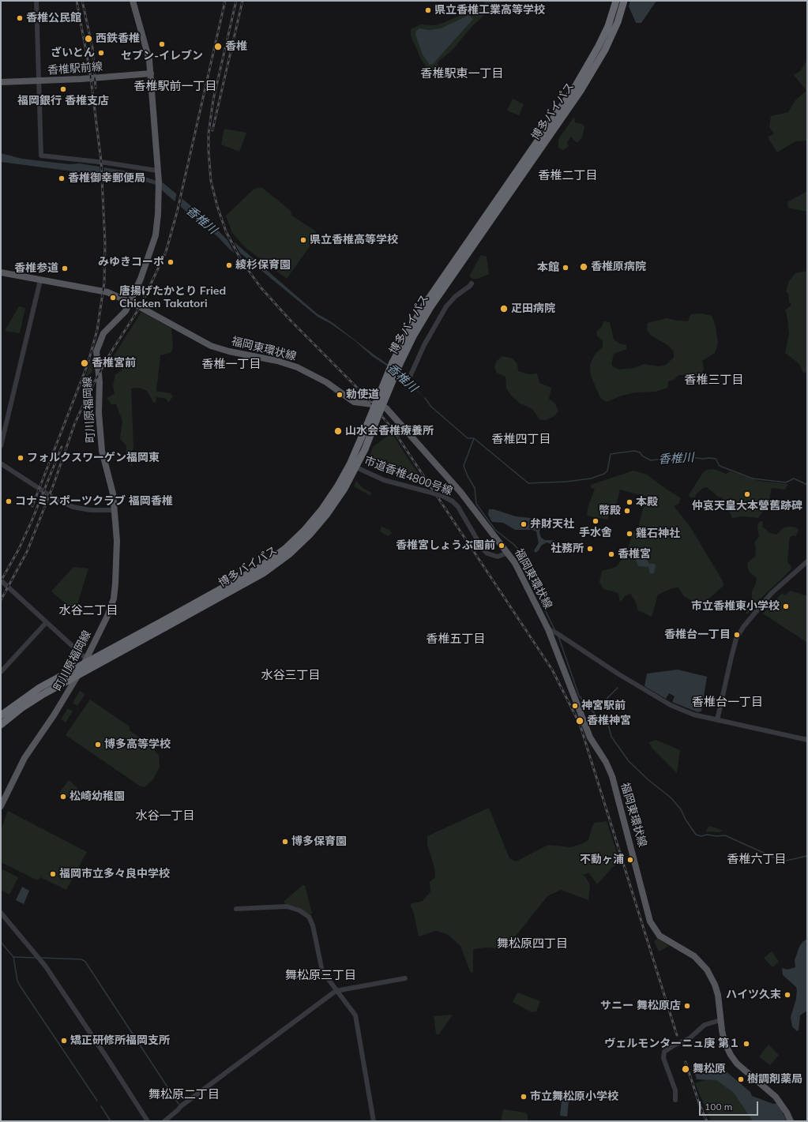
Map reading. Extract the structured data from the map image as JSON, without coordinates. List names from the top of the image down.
{
  "streets": {
    "highway": ["博多バイパス"],
    "main road": ["香椎駅前線", "福岡東環状線", "町川原福岡線"],
    "street": ["市道香椎4800号線"]
  },
  "crossings": [
    ["香椎駅前線", "町川原福岡線"],
    ["博多バイパス", "市道香椎4800号線"],
    ["福岡東環状線", "町川原福岡線"],
    ["福岡東環状線", "市道香椎4800号線"]
  ],
  "districts": [
    "香椎駅東一丁目",
    "香椎駅前一丁目",
    "香椎二丁目",
    "香椎一丁目",
    "香椎三丁目",
    "香椎四丁目",
    "水谷二丁目",
    "香椎五丁目",
    "水谷三丁目",
    "香椎台一丁目",
    "水谷一丁目",
    "香椎六丁目",
    "舞松原四丁目",
    "舞松原三丁目",
    "舞松原二丁目"
  ],
  "water": ["香椎川"],
  "places": [
    "県立香椎工業高等学校",
    "香椎公民館",
    "西鉄香椎",
    "セブン-イレブン",
    "香椎",
    "ざいとん",
    "福岡銀行 香椎支店",
    "香椎御幸郵便局",
    "県立香椎高等学校",
    "みゆきコーポ",
    "綾杉保育園",
    "香椎原病院",
    "本館",
    "香椎参道",
    "唐揚げたかとり Fried Chicken Takatori",
    "疋田病院",
    "香椎宮前",
    "勅使道",
    "山水会香椎療養所",
    "フォルクスワーゲン福岡東",
    "仲哀天皇大本營舊跡碑",
    "コナミスポーツクラブ 福岡香椎",
    "本殿",
    "幣殿",
    "手水舍",
    "弁財天社",
    "雞石神社",
    "香椎宮しょうぶ園前",
    "社務所",
    "香椎宮",
    "市立香椎東小学校",
    "香椎台一丁目",
    "神宮駅前",
    "香椎神宮",
    "博多高等学校",
    "松崎幼稚園",
    "博多保育園",
    "不動ヶ浦",
    "福岡市立多々良中学校",
    "ハイツ久末",
    "サニー 舞松原店",
    "矯正研修所福岡支所",
    "ヴェルモンターニュ庚 第１",
    "舞松原",
    "樹調剤薬局",
    "市立舞松原小学校"
  ],
  "scale_bar": "100 m"
}
